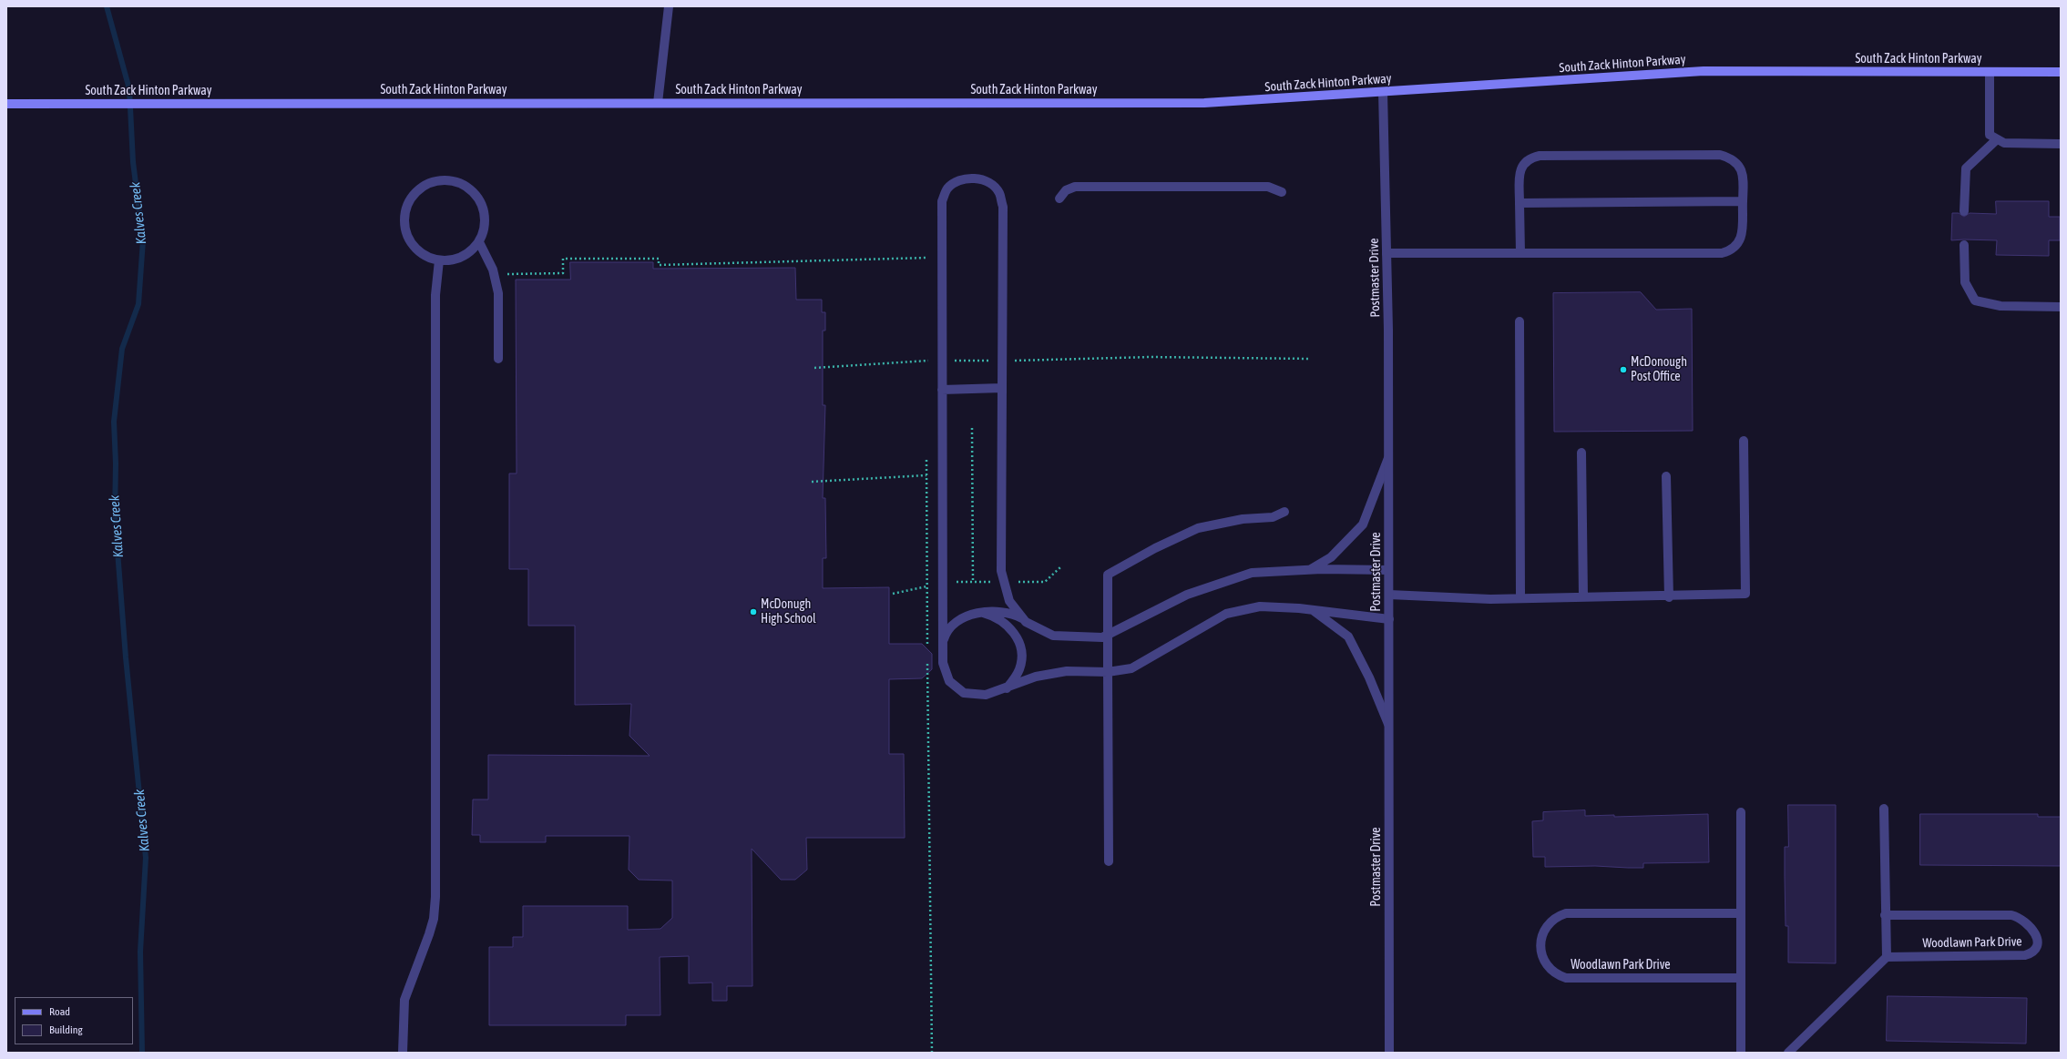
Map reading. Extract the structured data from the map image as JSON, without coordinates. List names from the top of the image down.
{
  "streets": {
    "main road": ["South Zack Hinton Parkway"],
    "street": ["Postmaster Drive", "Woodlawn Park Drive"]
  },
  "crossings": [
    ["South Zack Hinton Parkway", "Postmaster Drive"]
  ],
  "water": ["Kalves Creek"],
  "places": ["McDonough Post Office", "McDonugh High School"],
  "legend": ["Road", "Building"]
}
